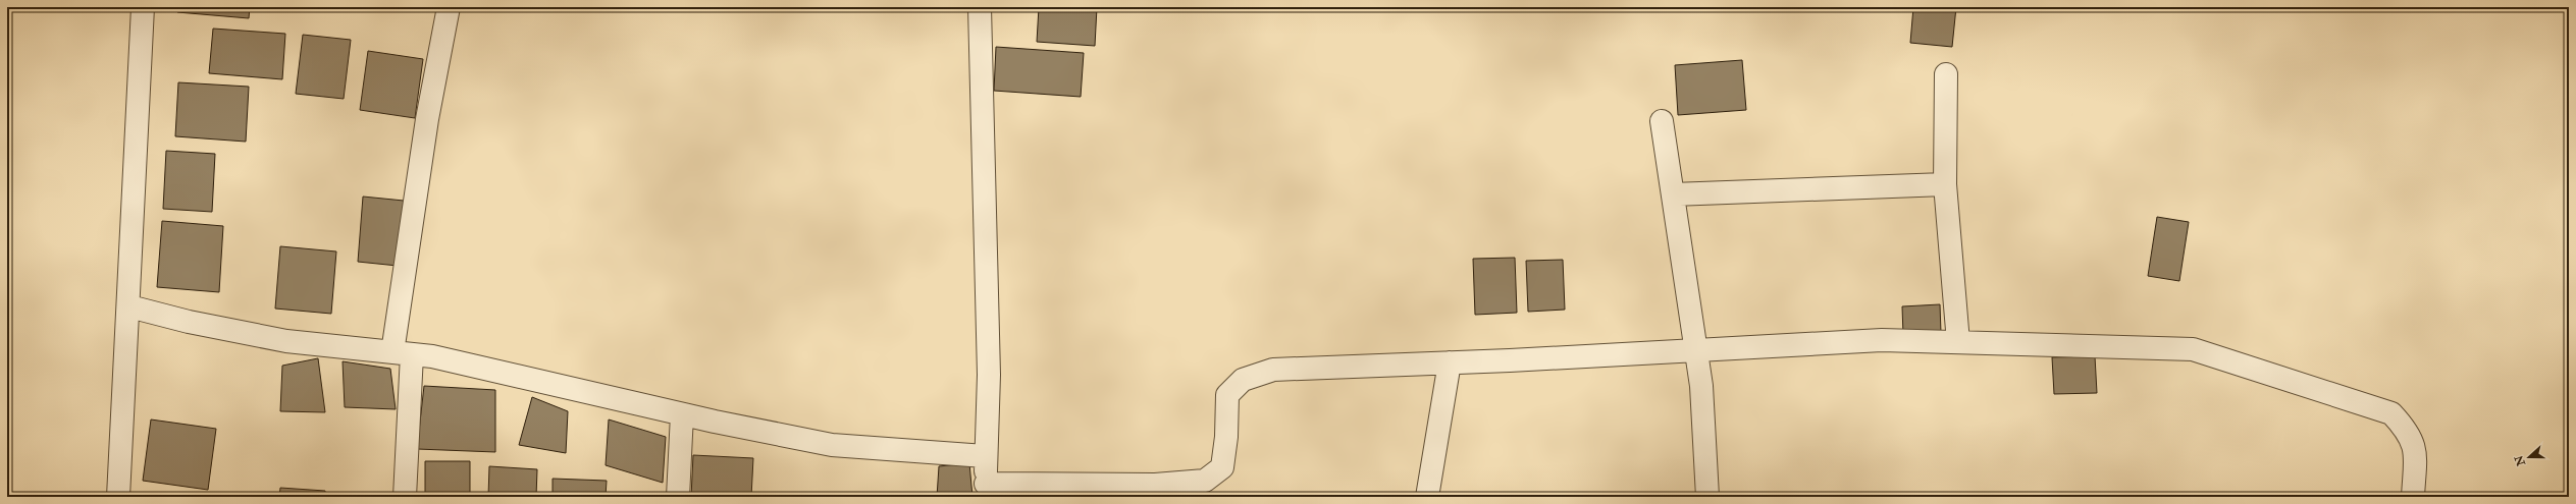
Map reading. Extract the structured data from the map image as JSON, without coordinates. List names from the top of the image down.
{
  "north": "left"
}
